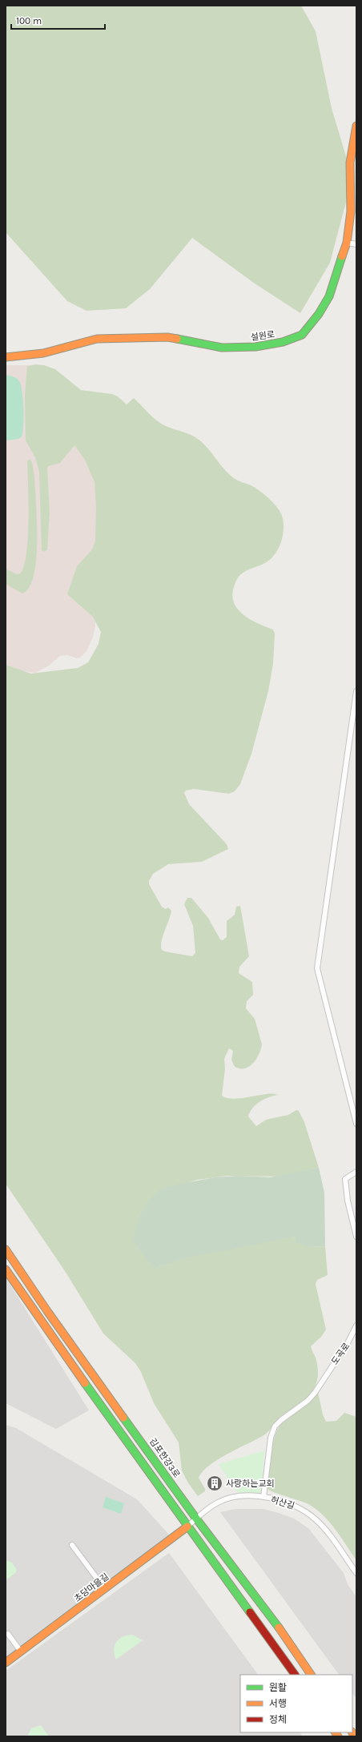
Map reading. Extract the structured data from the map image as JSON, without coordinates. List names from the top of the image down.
{
  "streets": {
    "street": [
      "설원로",
      "도곡로",
      "김포한강3로",
      "허산길",
      "초당마을길"
    ]
  },
  "crossings": [
    ["도곡로", "허산길"],
    ["김포한강3로", "허산길"],
    ["허산길", "초당마을길"]
  ],
  "places": {
    "building": ["사랑하는교회"]
  },
  "legend": ["원활", "서행", "정체"],
  "scale_bar": "100 m"
}
